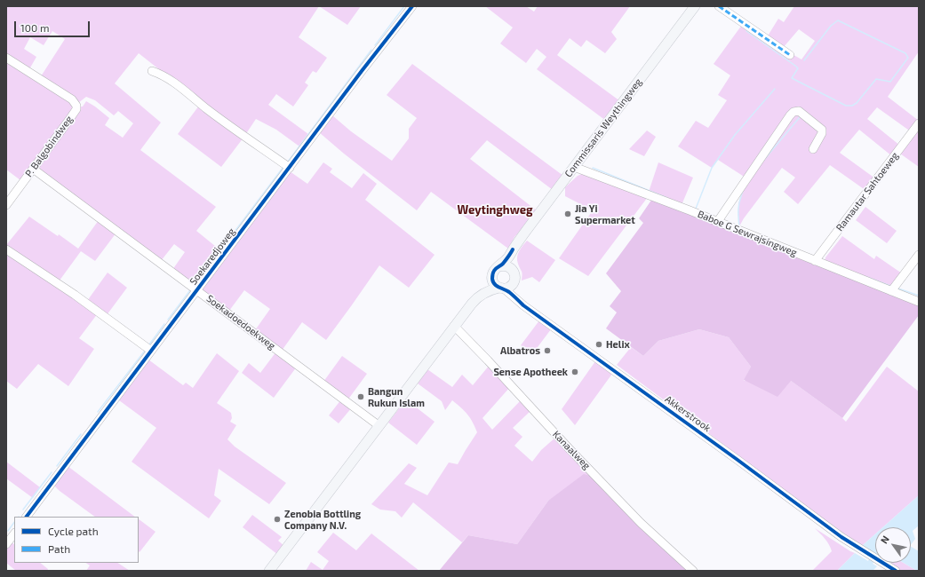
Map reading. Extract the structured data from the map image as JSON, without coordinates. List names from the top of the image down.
{
  "streets": {
    "main road": ["Commissaris Weythingweg"],
    "street": [
      "P. Balgobindweg",
      "Ramautar Sahtoeweg",
      "Baboe G Sewrajsingweg",
      "Soekaredjoweg",
      "Soekadoedoekweg",
      "Akkerstrook",
      "Kanaalweg"
    ]
  },
  "crossings": [
    ["Commissaris Weythingweg", "Baboe G Sewrajsingweg"],
    ["Commissaris Weythingweg", "Akkerstrook"],
    ["P. Balgobindweg", "Soekadoedoekweg"],
    ["Ramautar Sahtoeweg", "Baboe G Sewrajsingweg"],
    ["Soekaredjoweg", "Soekadoedoekweg"]
  ],
  "districts": ["Weytinghweg"],
  "places": [
    "Jia Yi Supermarket",
    "Helix",
    "Albatros",
    "Sense Apotheek",
    "Bangun Rukun Islam",
    "Zenobia Bottling Company N.V."
  ],
  "legend": ["Cycle path", "Path"],
  "scale_bar": "100 m",
  "north": "top left"
}
